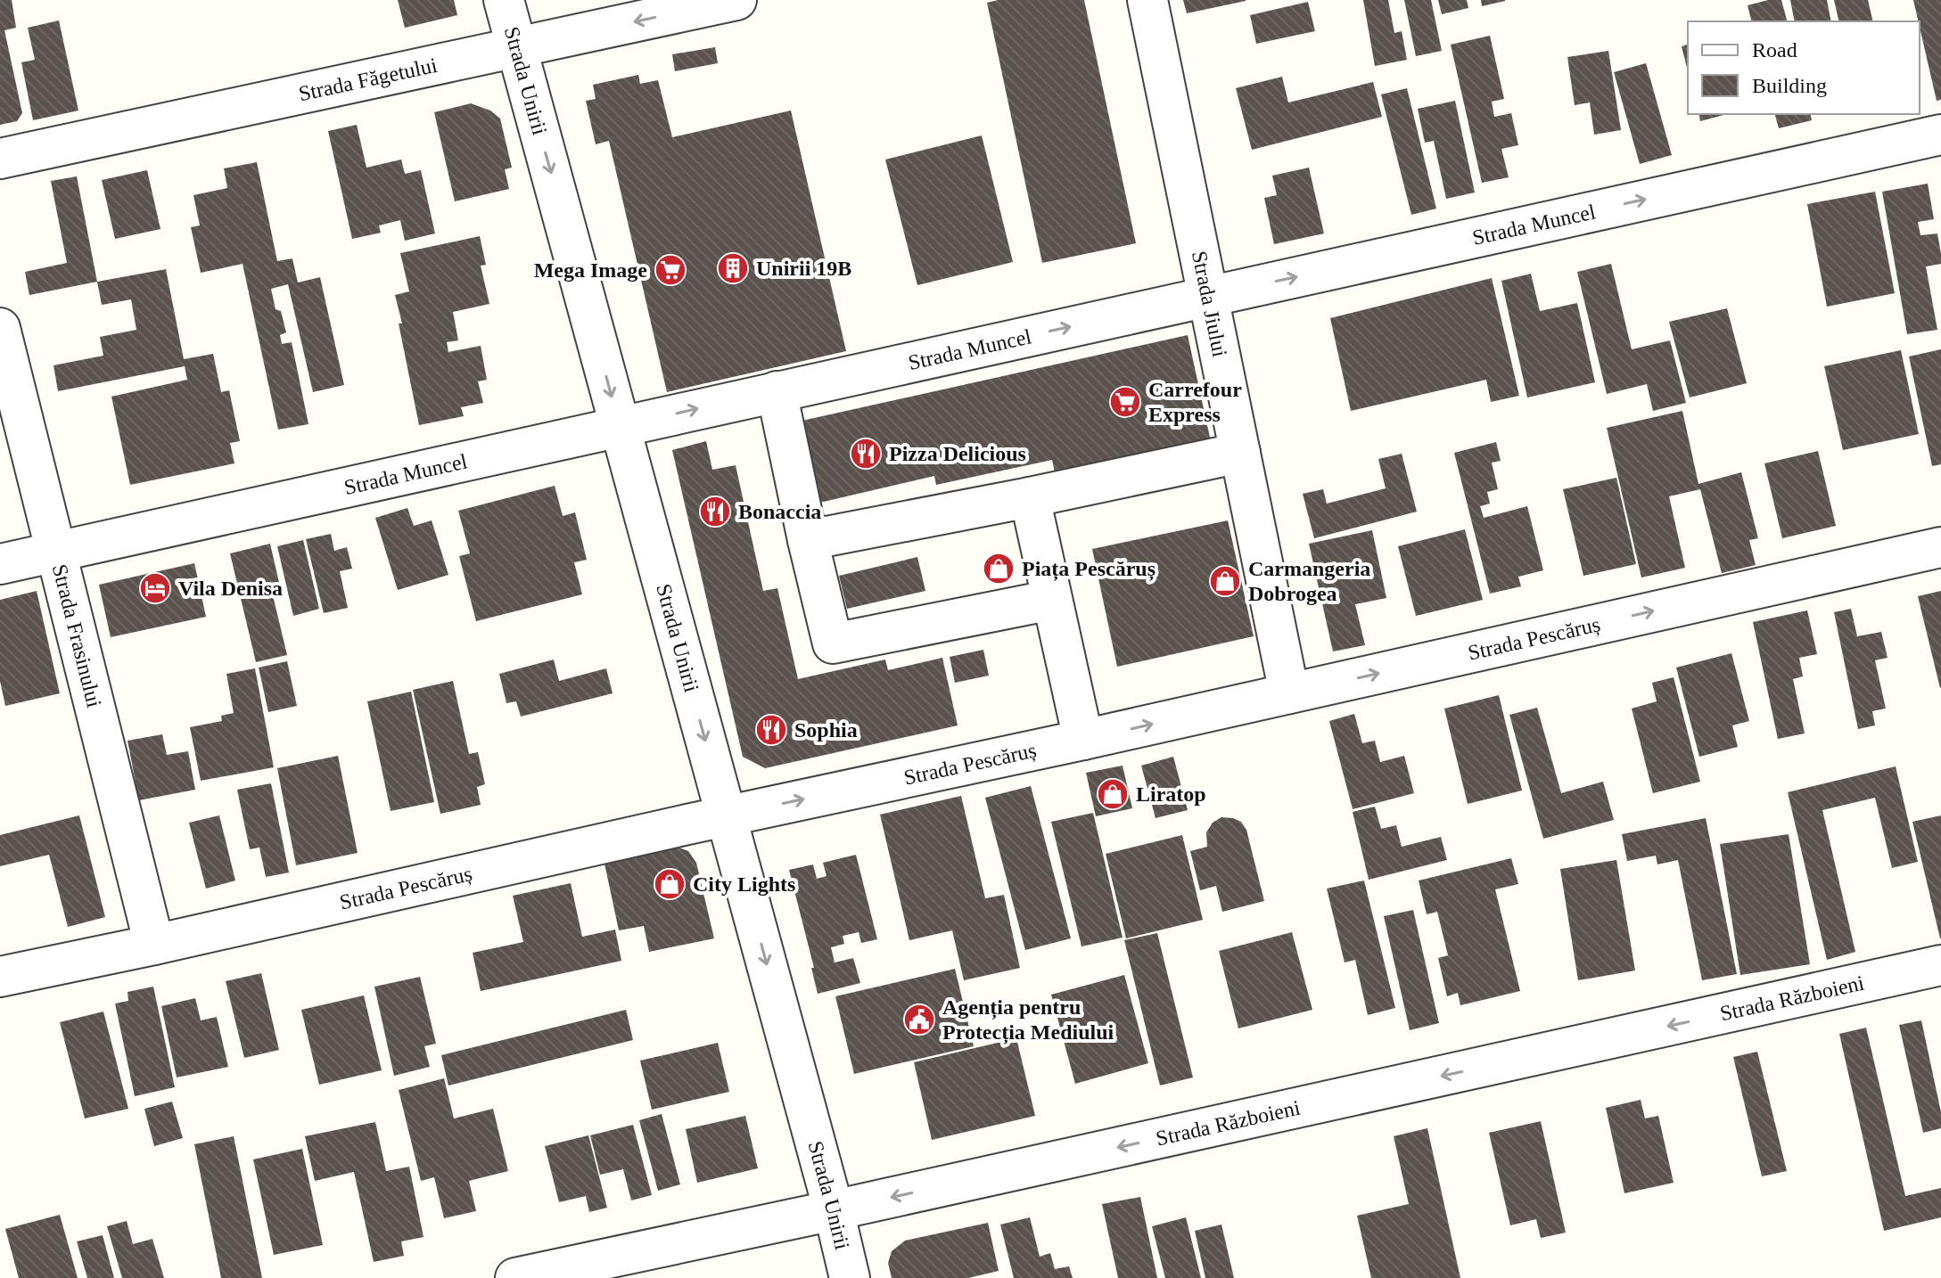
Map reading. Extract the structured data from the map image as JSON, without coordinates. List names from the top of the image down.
{
  "streets": {
    "street": [
      "Strada Făgetului",
      "Strada Unirii",
      "Strada Muncel",
      "Strada Jiului",
      "Strada Frasinului",
      "Strada Pescăruș",
      "Strada Războieni"
    ]
  },
  "crossings": [
    ["Strada Făgetului", "Strada Unirii"],
    ["Strada Unirii", "Strada Muncel"],
    ["Strada Unirii", "Strada Pescăruș"],
    ["Strada Unirii", "Strada Războieni"],
    ["Strada Muncel", "Strada Jiului"],
    ["Strada Muncel", "Strada Frasinului"],
    ["Strada Jiului", "Strada Pescăruș"],
    ["Strada Frasinului", "Strada Pescăruș"]
  ],
  "one_way": ["Strada Unirii", "Strada Războieni"],
  "places": {
    "building": ["Unirii 19B"],
    "supermarket": ["Mega Image", "Carrefour Express"],
    "restaurant": ["Pizza Delicious", "Bonaccia", "Sophia"],
    "shop": [
      "Piața Pescăruș",
      "Carmangeria Dobrogea",
      "Liratop",
      "City Lights"
    ],
    "hotel": ["Vila Denisa"],
    "public building": ["Agenția pentru Protecția Mediului"]
  },
  "legend": ["Road", "Building"]
}
